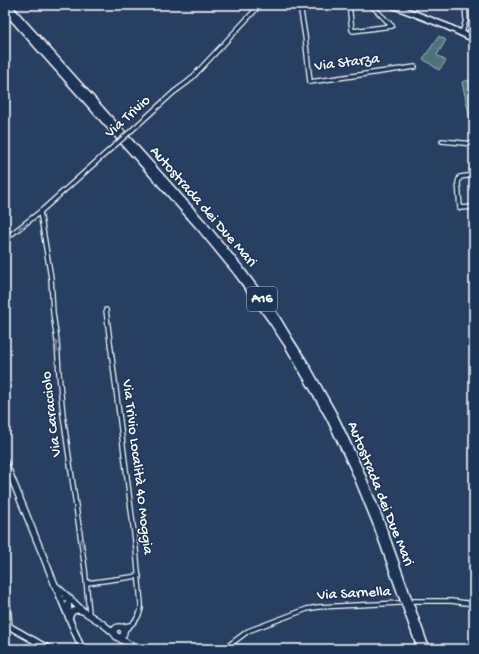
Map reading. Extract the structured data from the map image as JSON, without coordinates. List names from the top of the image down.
{
  "streets": {
    "highway": ["Autostrada dei Due Mari", "A16"],
    "street": [
      "Via Starza",
      "Via Trivio",
      "Via Caracciolo",
      "Via Trivio Località 40 Moggia",
      "Via Sarnella"
    ]
  },
  "crossings": [
    ["Via Trivio", "Via Caracciolo"],
    ["Via Caracciolo", "Via Trivio Località 40 Moggia"]
  ],
  "one_way": ["Via Caracciolo"]
}
